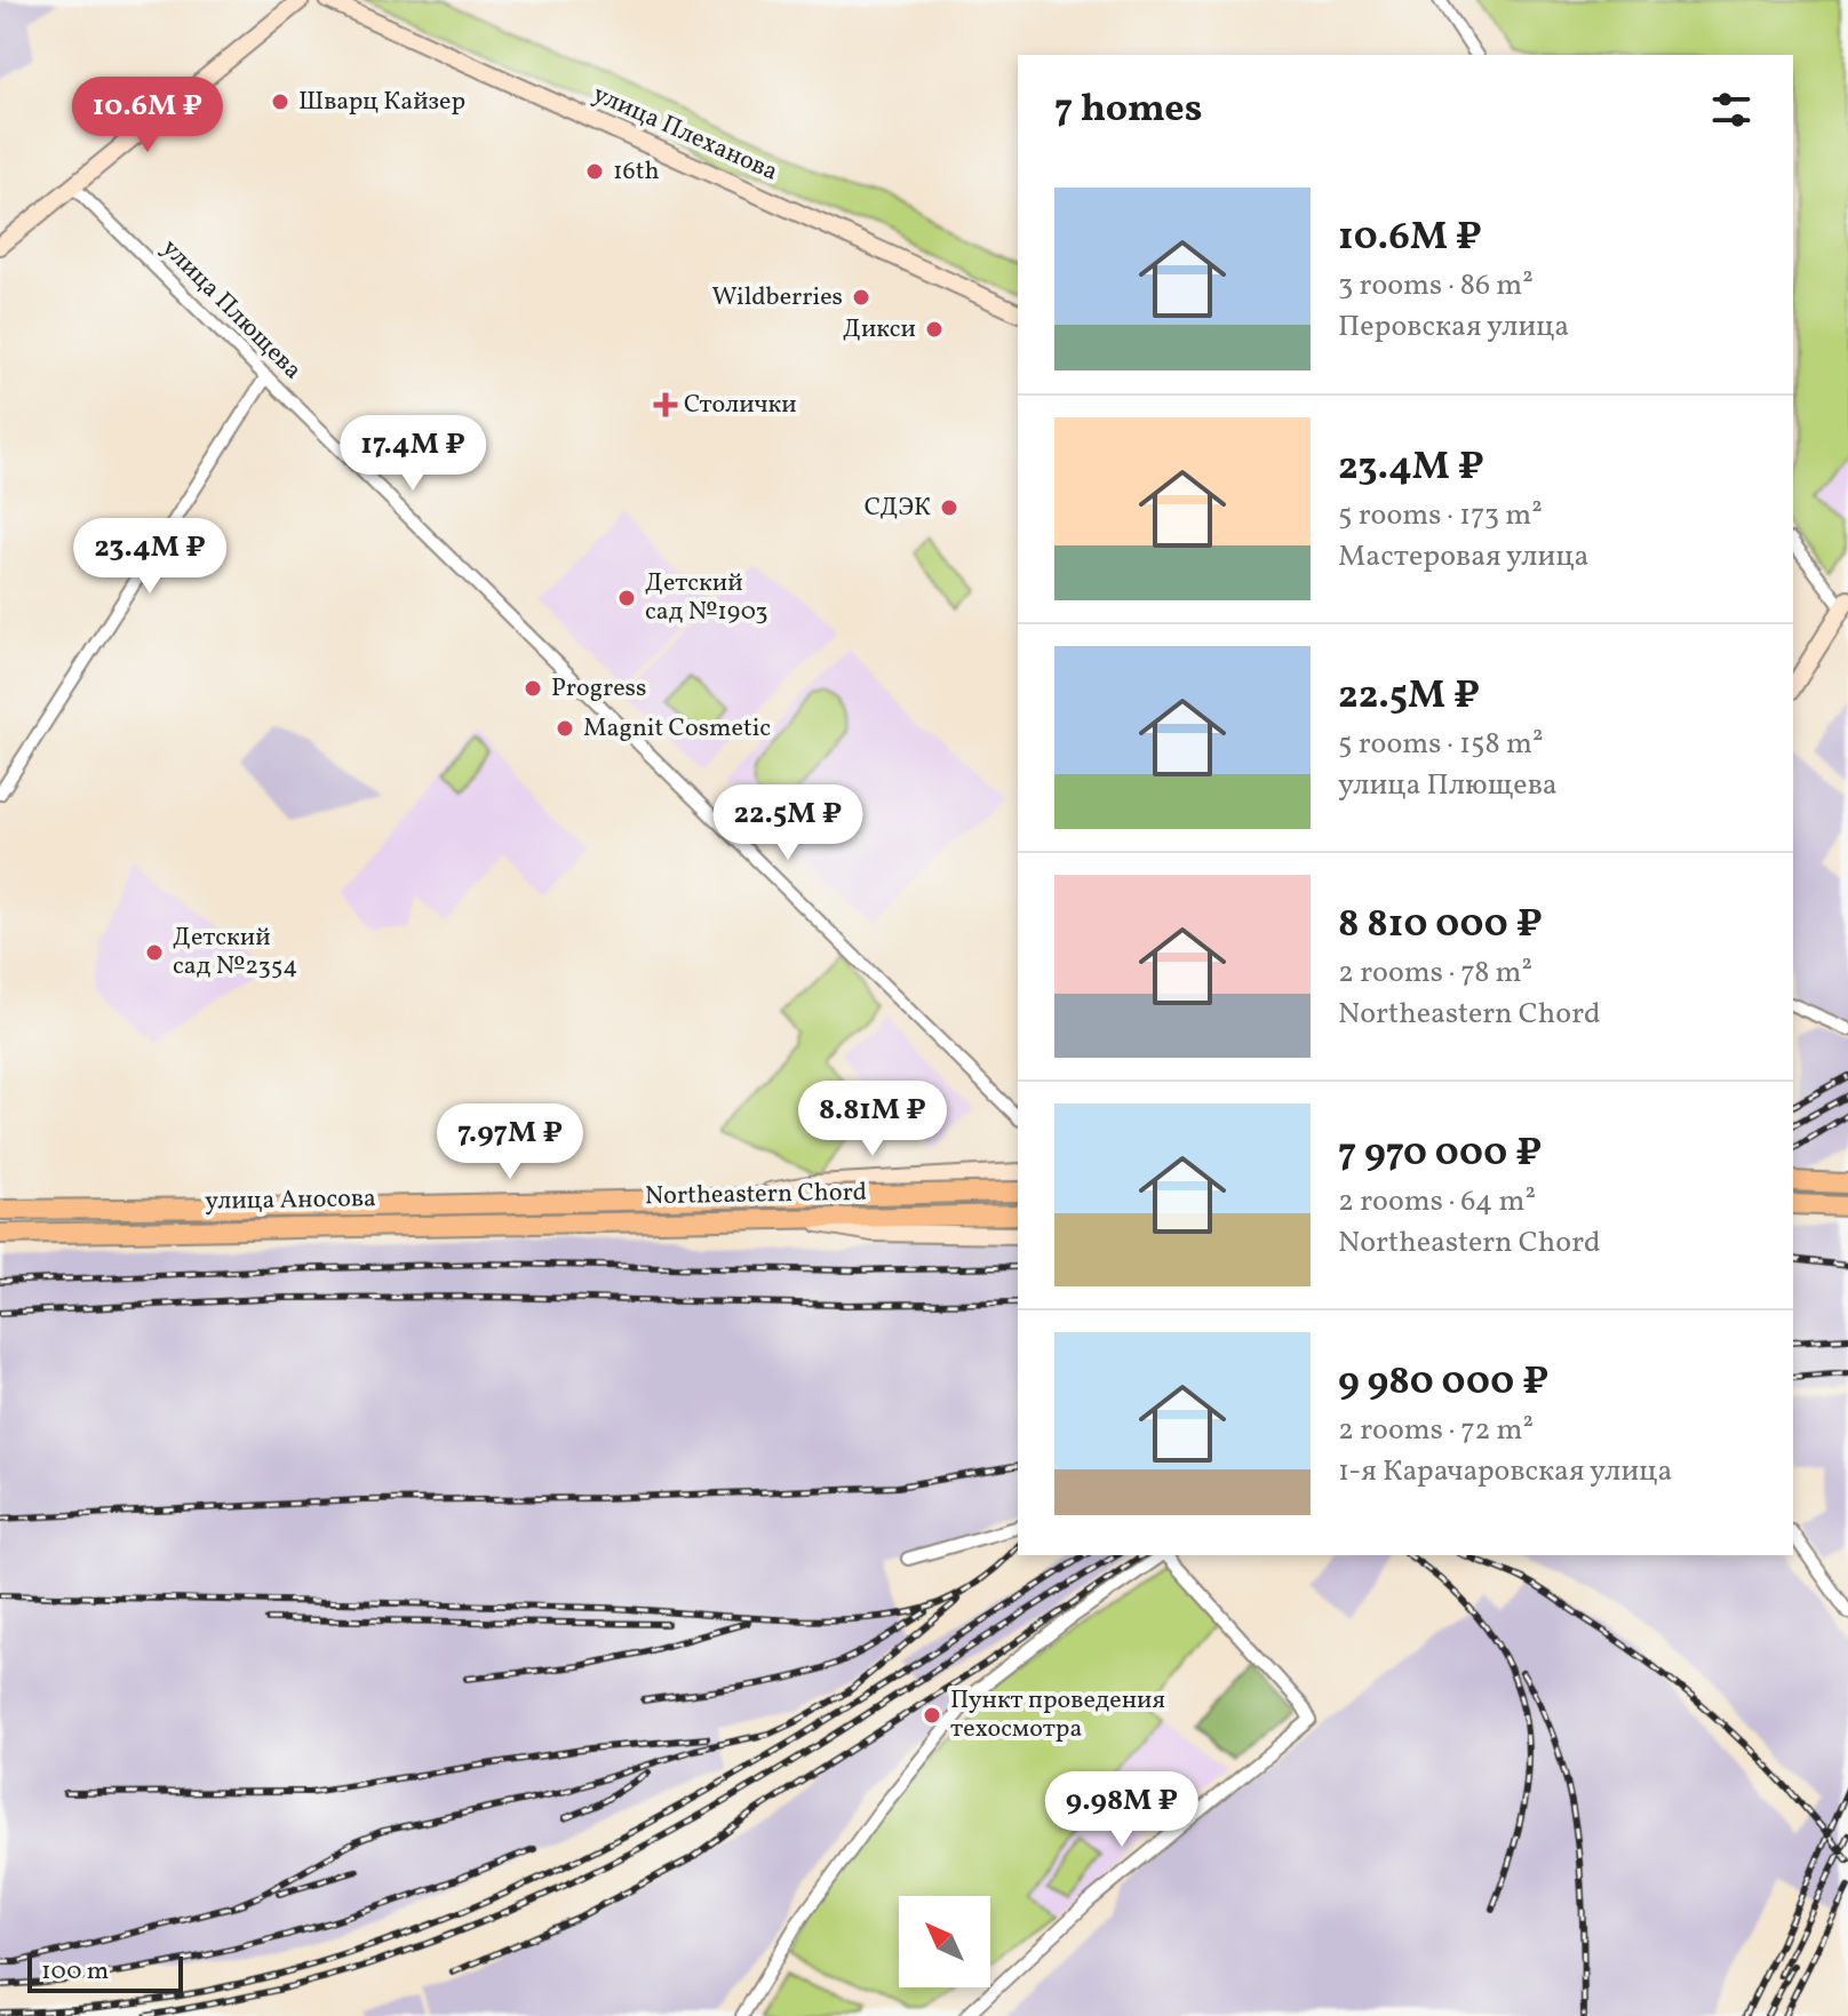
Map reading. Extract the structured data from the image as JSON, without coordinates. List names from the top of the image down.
{
  "streets": {
    "main road": ["Northeastern Chord"],
    "street": ["улица Плеханова", "улица Плющева", "улица Аносова"]
  },
  "crossings": [
    ["Northeastern Chord", "улица Аносова"]
  ],
  "places": {
    "other": [
      "Шварц Кайзер",
      "16th",
      "Wildberries",
      "Дикси",
      "СДЭК",
      "Детский сад №1903",
      "Progress",
      "Magnit Cosmetic",
      "Детский сад №2354",
      "Пункт проведения техосмотра"
    ],
    "health": ["Столички"]
  },
  "scale_bar": "100 m",
  "north": "top left",
  "page": {
    "heading": "7 homes",
    "price": [
      "10.6M ₽",
      "17.4M ₽",
      "23.4M ₽",
      "22.5M ₽",
      "8.81M ₽",
      "7.97M ₽",
      "9.98M ₽"
    ],
    "list": [
      {
        "name": "10.6M ₽",
        "note": "3 rooms · 86 m² · Перовская улица"
      },
      {
        "name": "23.4M ₽",
        "note": "5 rooms · 173 m² · Мастеровая улица"
      },
      {
        "name": "22.5M ₽",
        "note": "5 rooms · 158 m² · улица Плющева"
      },
      {
        "name": "8 810 000 ₽",
        "note": "2 rooms · 78 m² · Northeastern Chord"
      },
      {
        "name": "7 970 000 ₽",
        "note": "2 rooms · 64 m² · Northeastern Chord"
      },
      {
        "name": "9 980 000 ₽",
        "note": "2 rooms · 72 m² · 1-я Карачаровская улица"
      }
    ],
    "scale": "100 m"
  }
}
